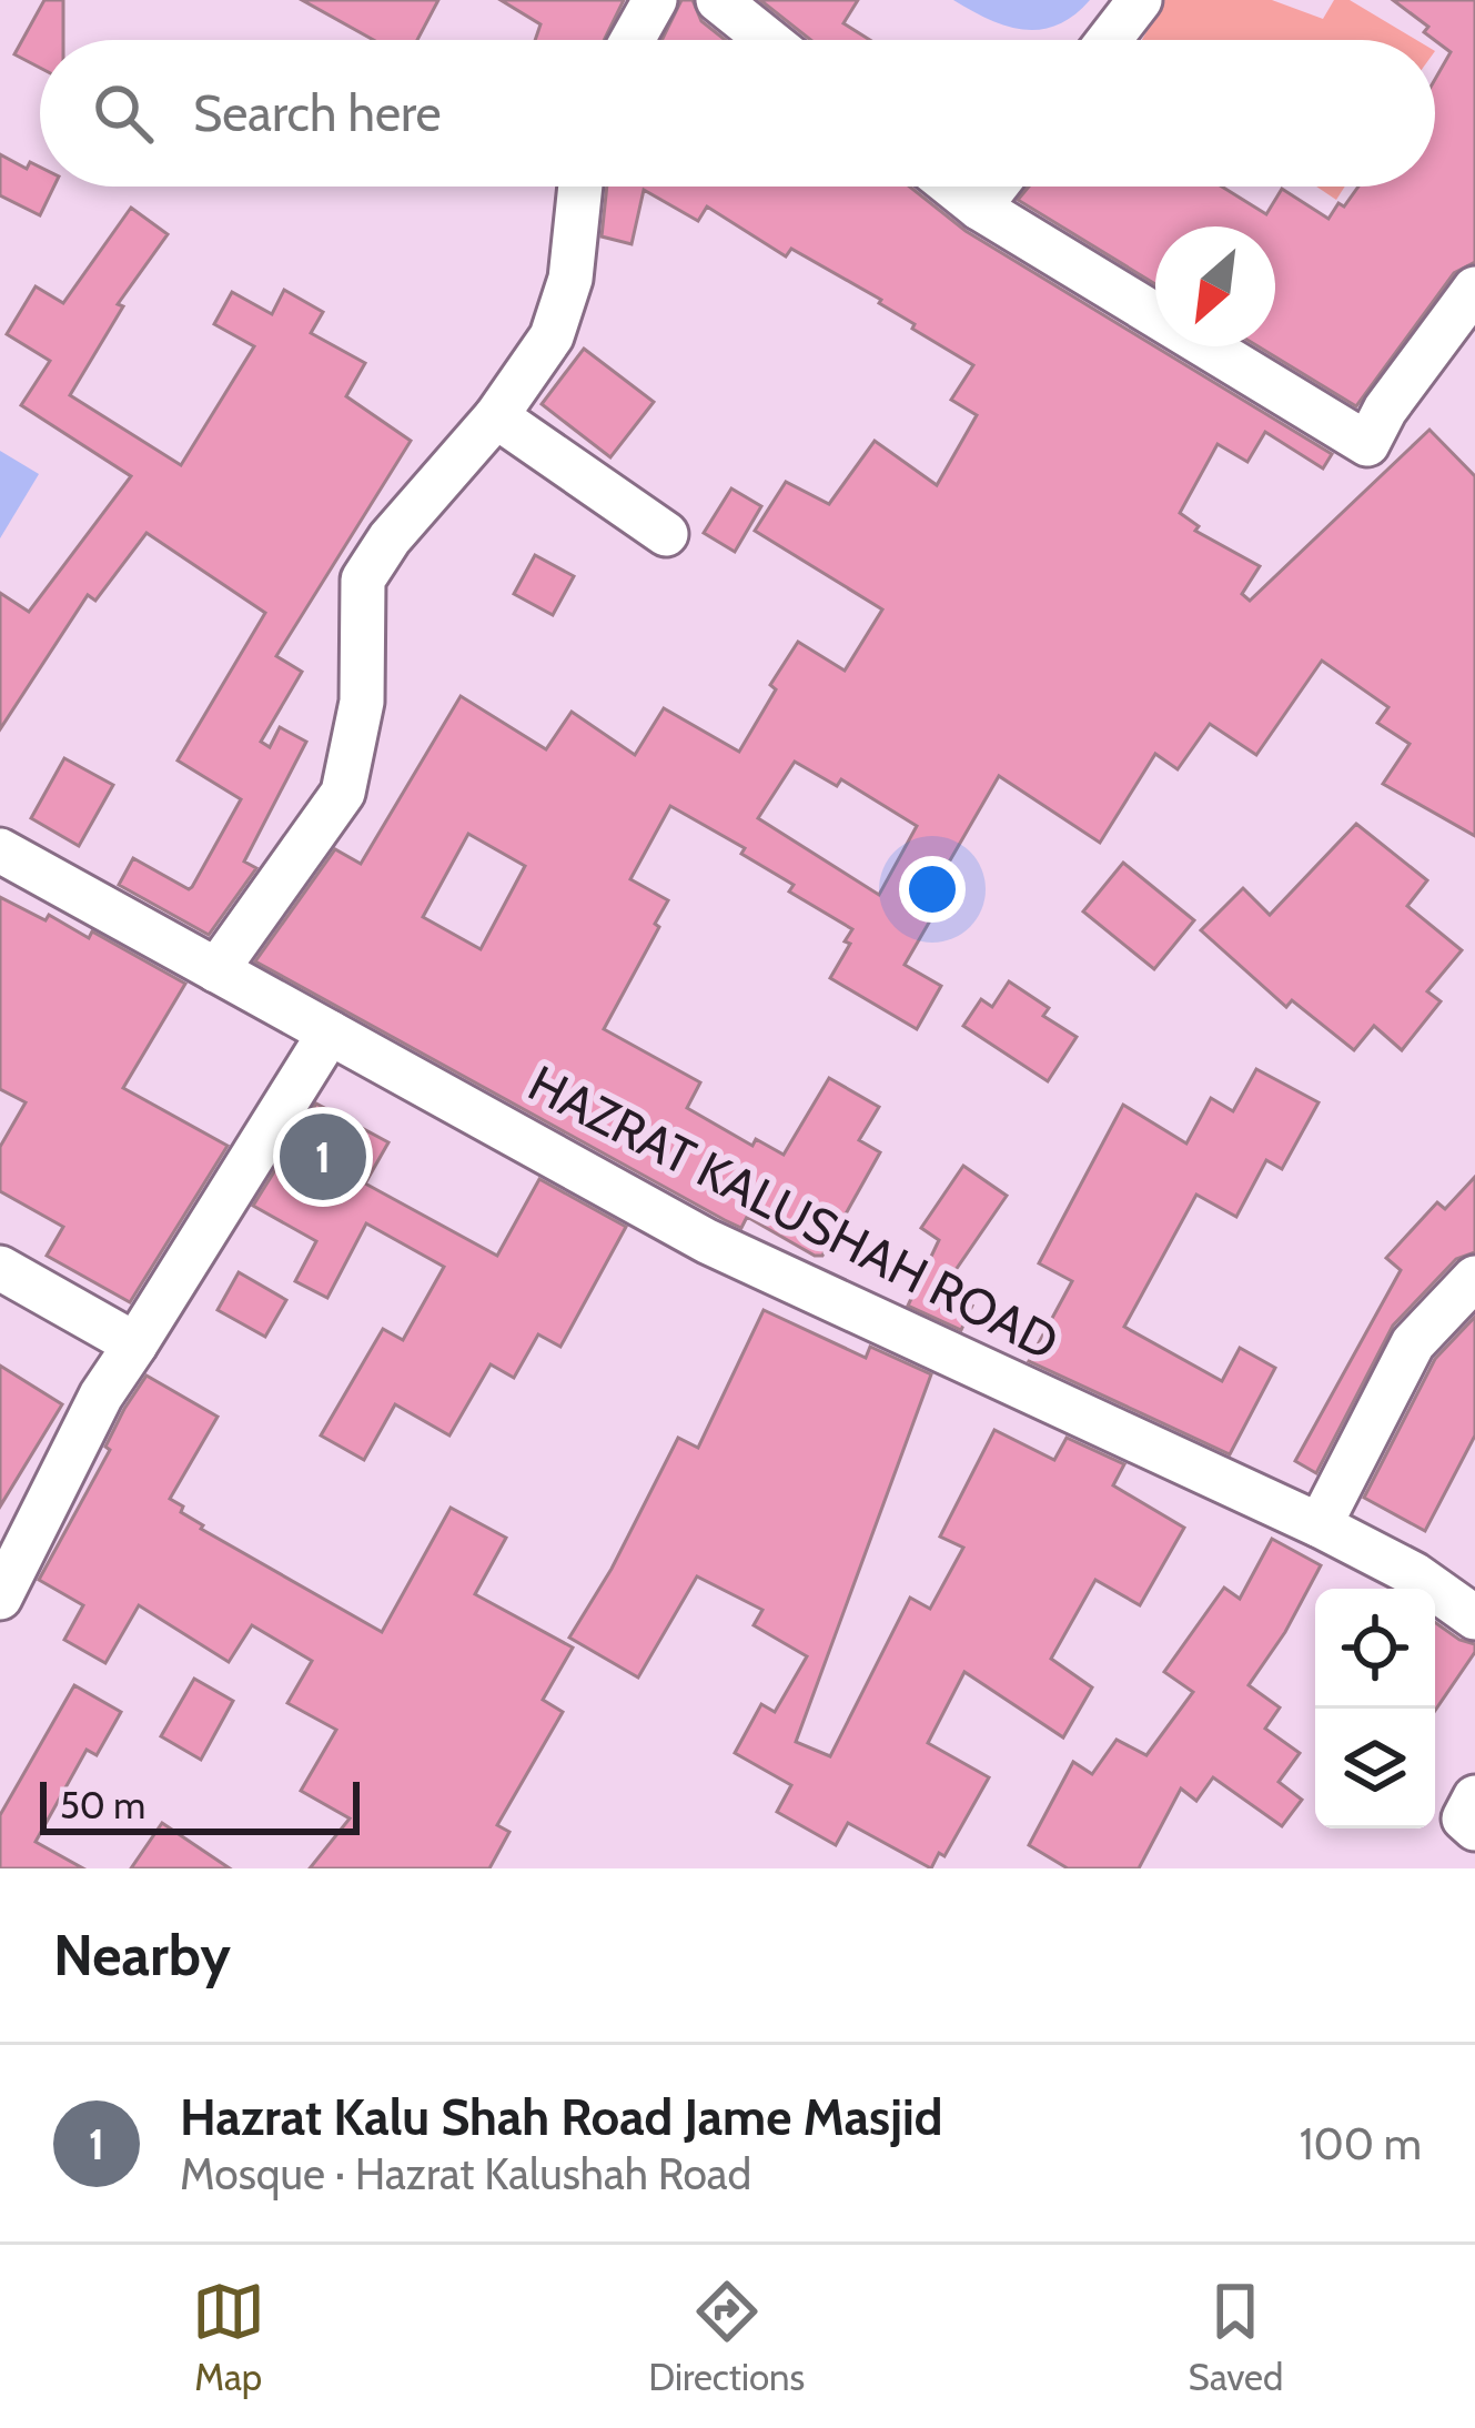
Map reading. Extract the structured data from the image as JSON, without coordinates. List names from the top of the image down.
{
  "streets": {
    "street": ["HAZRAT KALUSHAH ROAD"]
  },
  "scale_bar": "50 m",
  "north": "bottom left",
  "page": {
    "search": "Search here",
    "pins": "1",
    "scale": "50 m",
    "heading": "Nearby",
    "list": [
      {
        "mark": "1",
        "name": "Hazrat Kalu Shah Road Jame Masjid",
        "note": "Mosque · Hazrat Kalushah Road",
        "value": "100 m"
      }
    ],
    "nav": ["Map", "Directions", "Saved"]
  }
}
